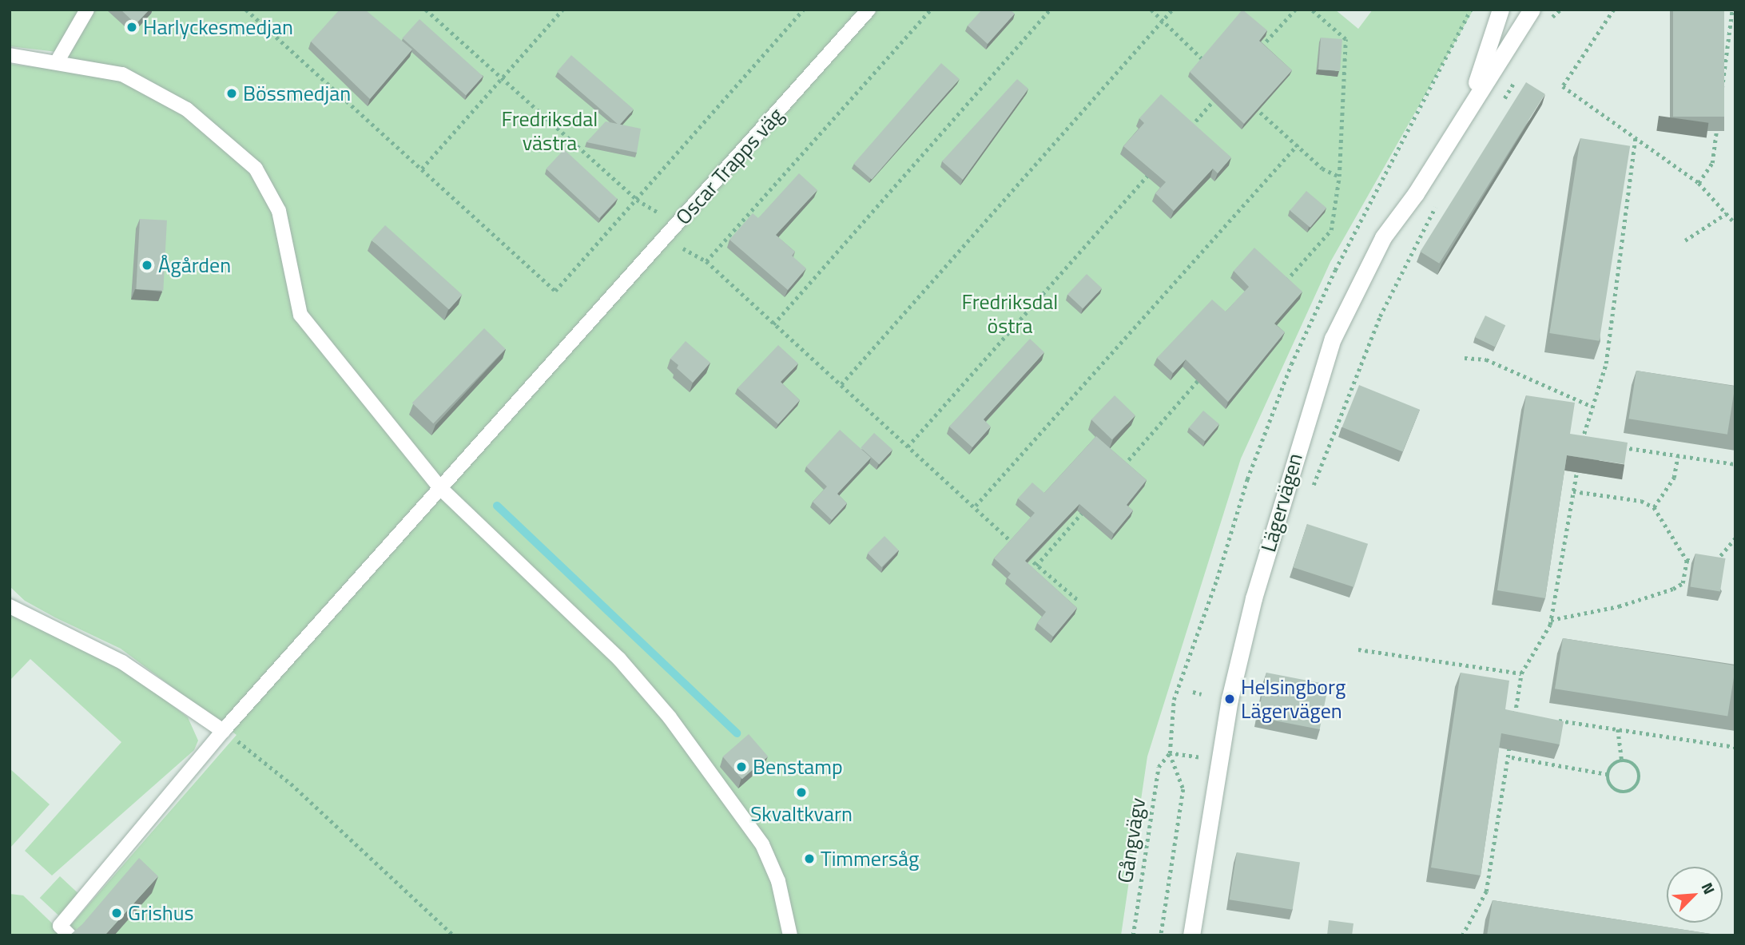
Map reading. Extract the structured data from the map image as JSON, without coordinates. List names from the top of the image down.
{
  "streets": {
    "street": ["Lägervägen"],
    "lane": ["Oscar Trapps väg"],
    "path": ["Gångvägv"]
  },
  "parks": ["Fredriksdal västra", "Fredriksdal östra"],
  "places": [
    "Harlyckesmedjan",
    "Bössmedjan",
    "Ågården",
    "Helsingborg Lägervägen",
    "Benstamp",
    "Skvaltkvarn",
    "Timmersåg",
    "Grishus"
  ],
  "north": "top right"
}
